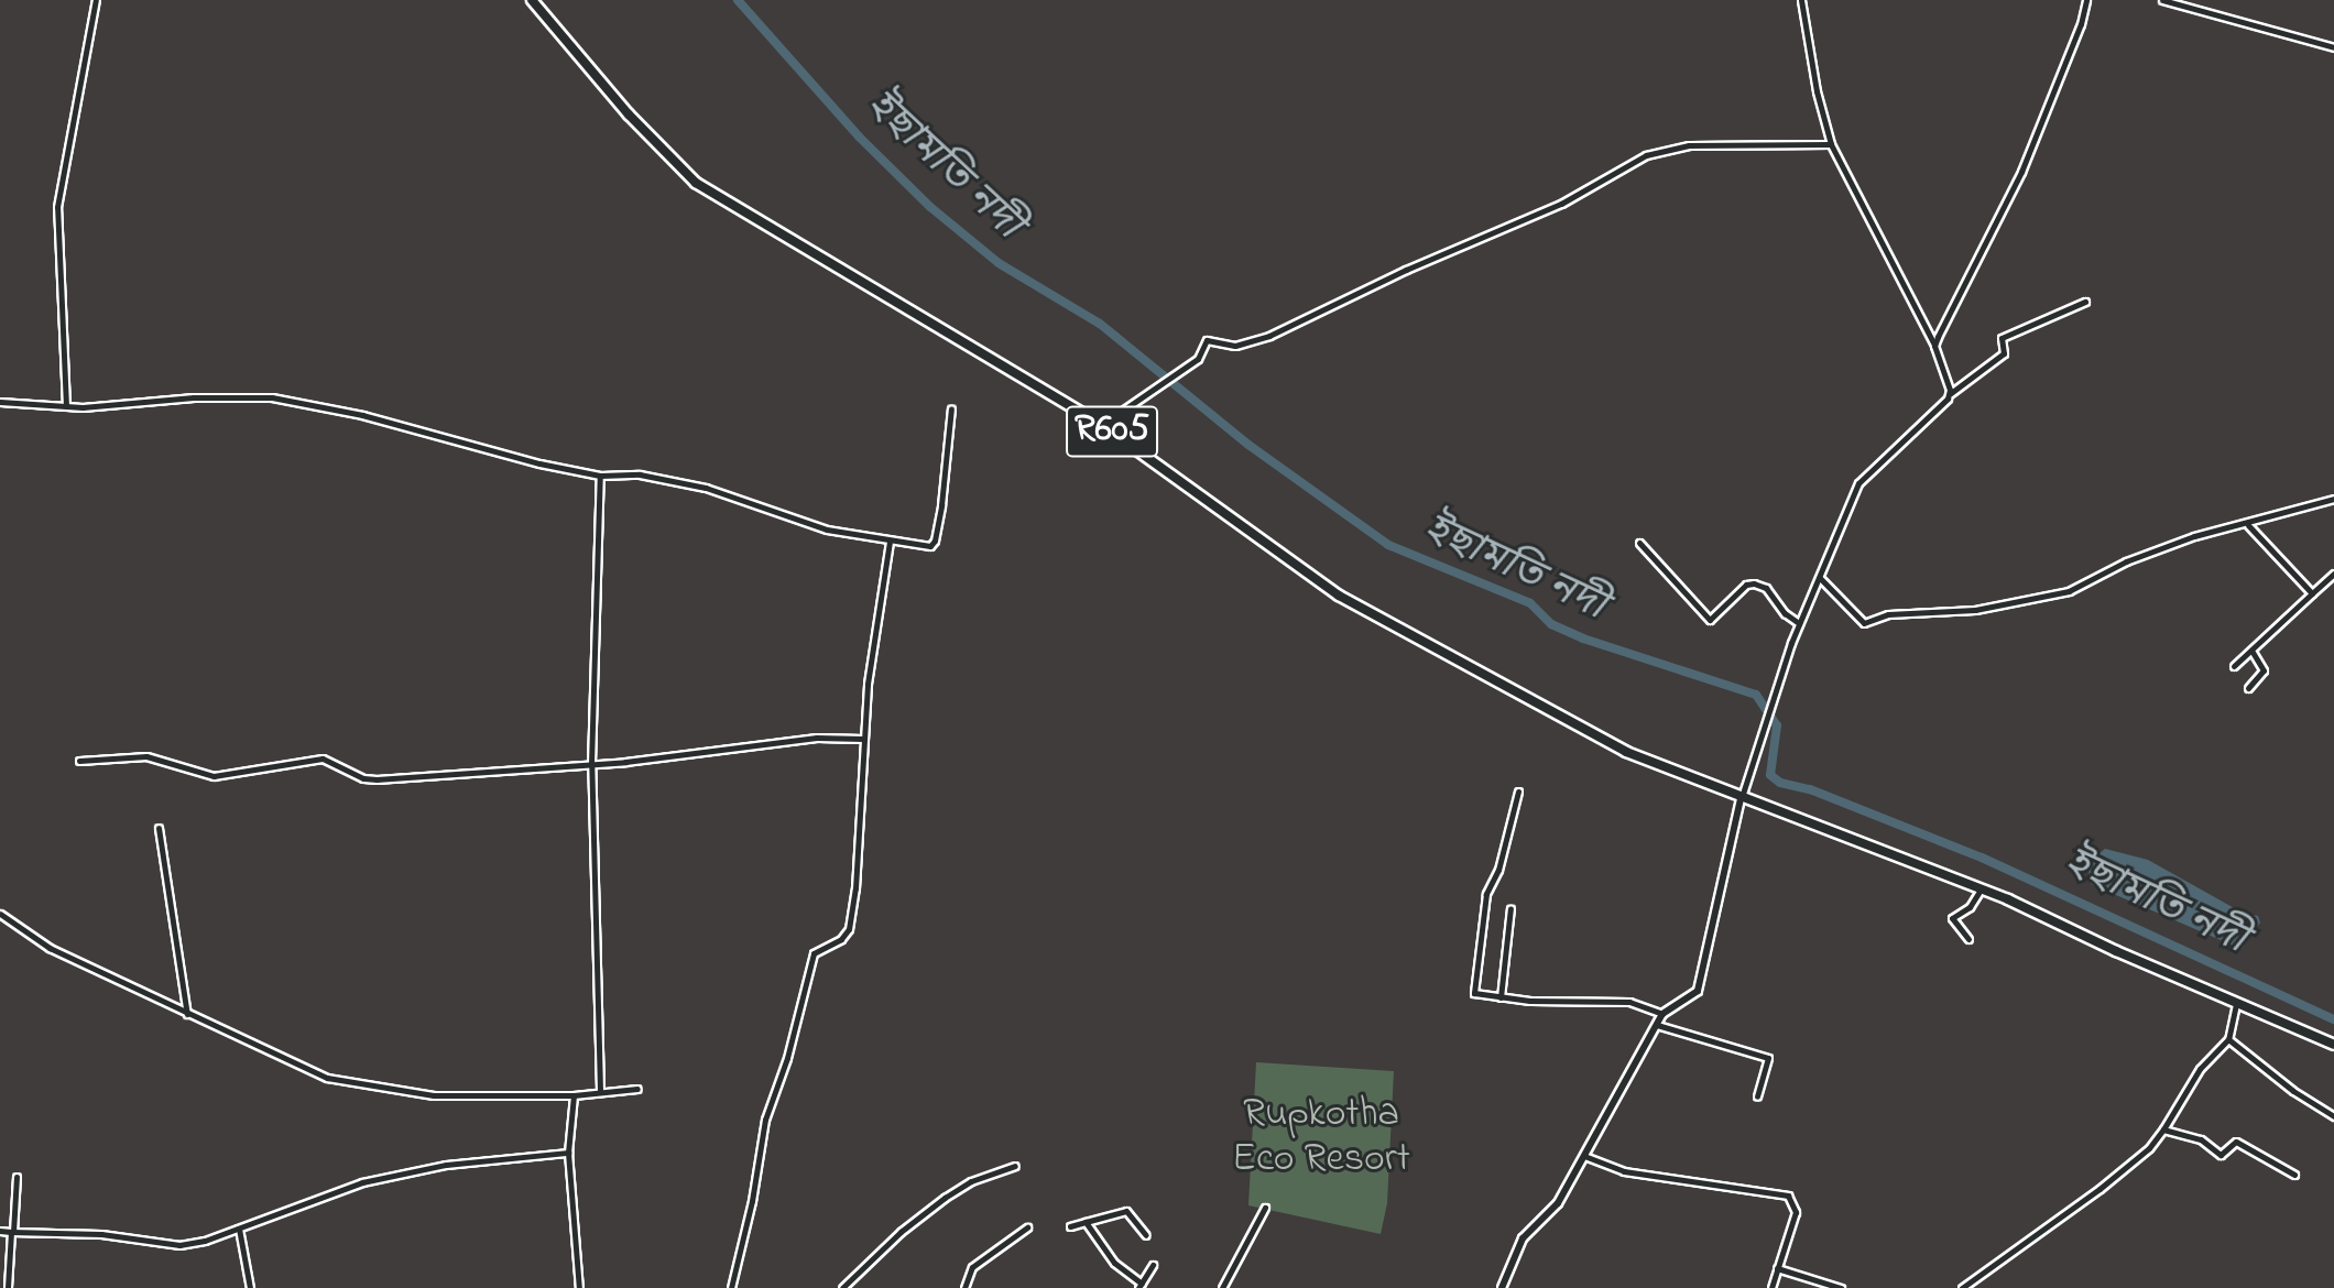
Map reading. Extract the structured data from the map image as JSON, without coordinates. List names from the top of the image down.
{
  "streets": {
    "main road": ["R605"]
  },
  "water": ["ইছামতি নদী"],
  "parks": ["Rupkotha Eco Resort"]
}
